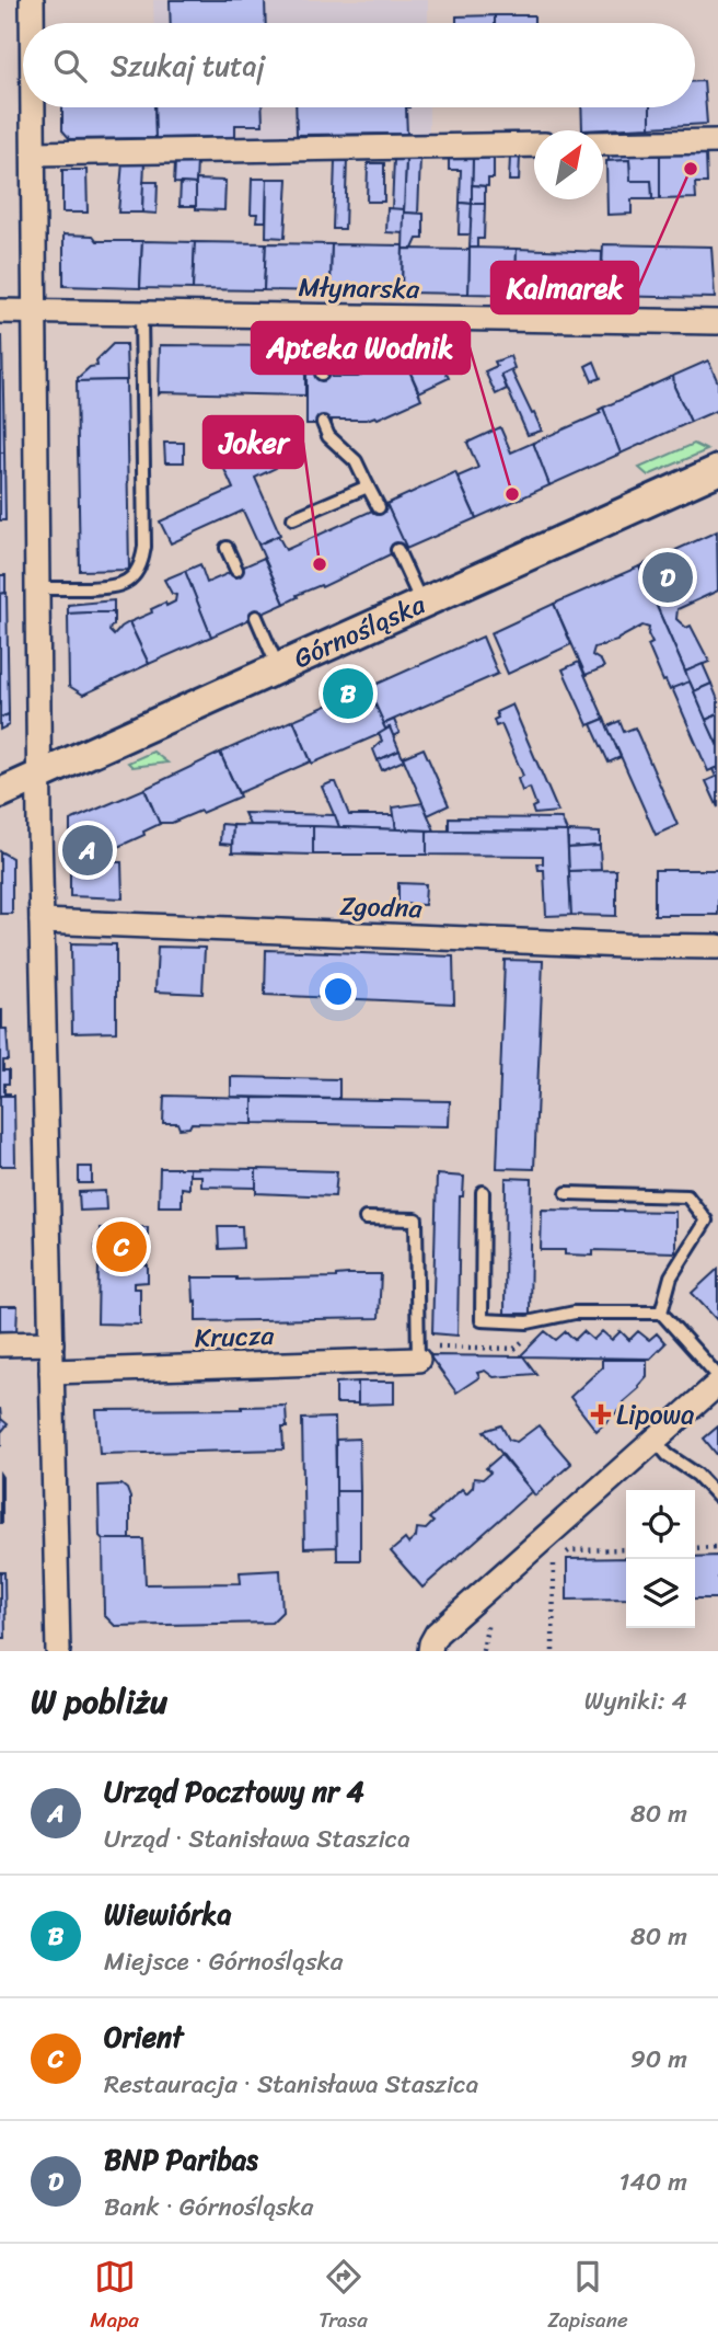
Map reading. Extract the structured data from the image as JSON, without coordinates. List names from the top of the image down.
{
  "streets": {
    "street": [
      "Młynarska",
      "Górnośląska",
      "Zgodna",
      "Krucza"
    ]
  },
  "places": {
    "other": ["Kalmarek", "Apteka Wodnik", "Joker"],
    "health": ["Lipowa"]
  },
  "north": "top right",
  "page": {
    "search": "Szukaj tutaj",
    "pins": [
      "D",
      "B",
      "A",
      "C"
    ],
    "heading": ["W pobliżu", "Wyniki: 4"],
    "list": [
      {
        "mark": "A",
        "name": "Urząd Pocztowy nr 4",
        "note": "Urząd · Stanisława Staszica",
        "value": "80 m"
      },
      {
        "mark": "B",
        "name": "Wiewiórka",
        "note": "Miejsce · Górnośląska",
        "value": "80 m"
      },
      {
        "mark": "C",
        "name": "Orient",
        "note": "Restauracja · Stanisława Staszica",
        "value": "90 m"
      },
      {
        "mark": "D",
        "name": "BNP Paribas",
        "note": "Bank · Górnośląska",
        "value": "140 m"
      }
    ],
    "nav": ["Mapa", "Trasa", "Zapisane"]
  }
}
